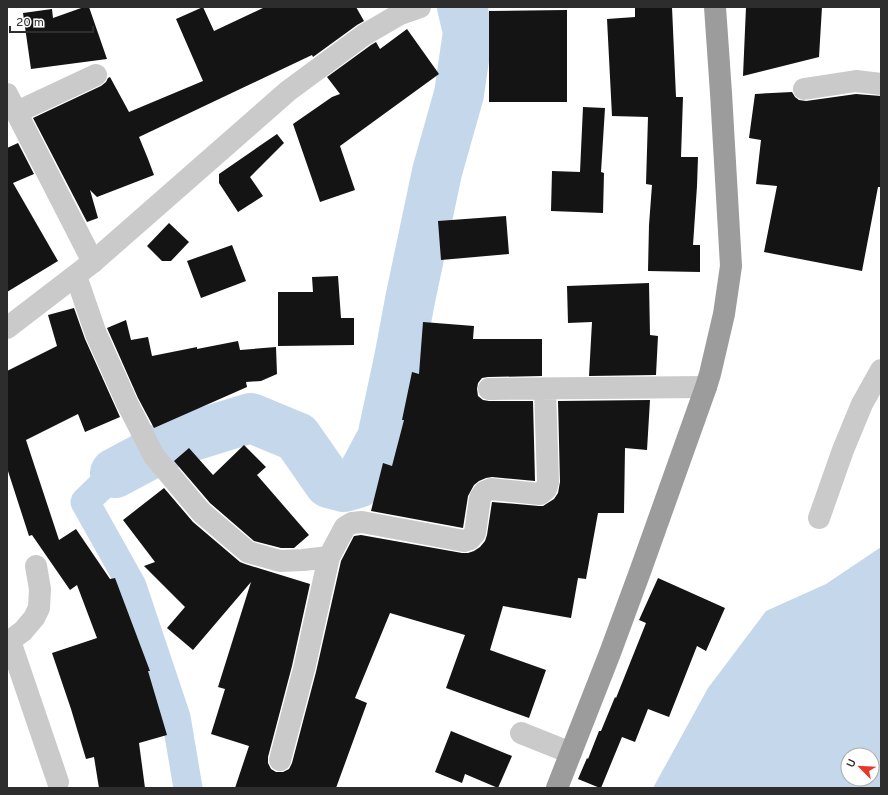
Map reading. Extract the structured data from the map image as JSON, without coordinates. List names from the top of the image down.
{
  "scale_bar": "20 m",
  "north": "top left"
}
